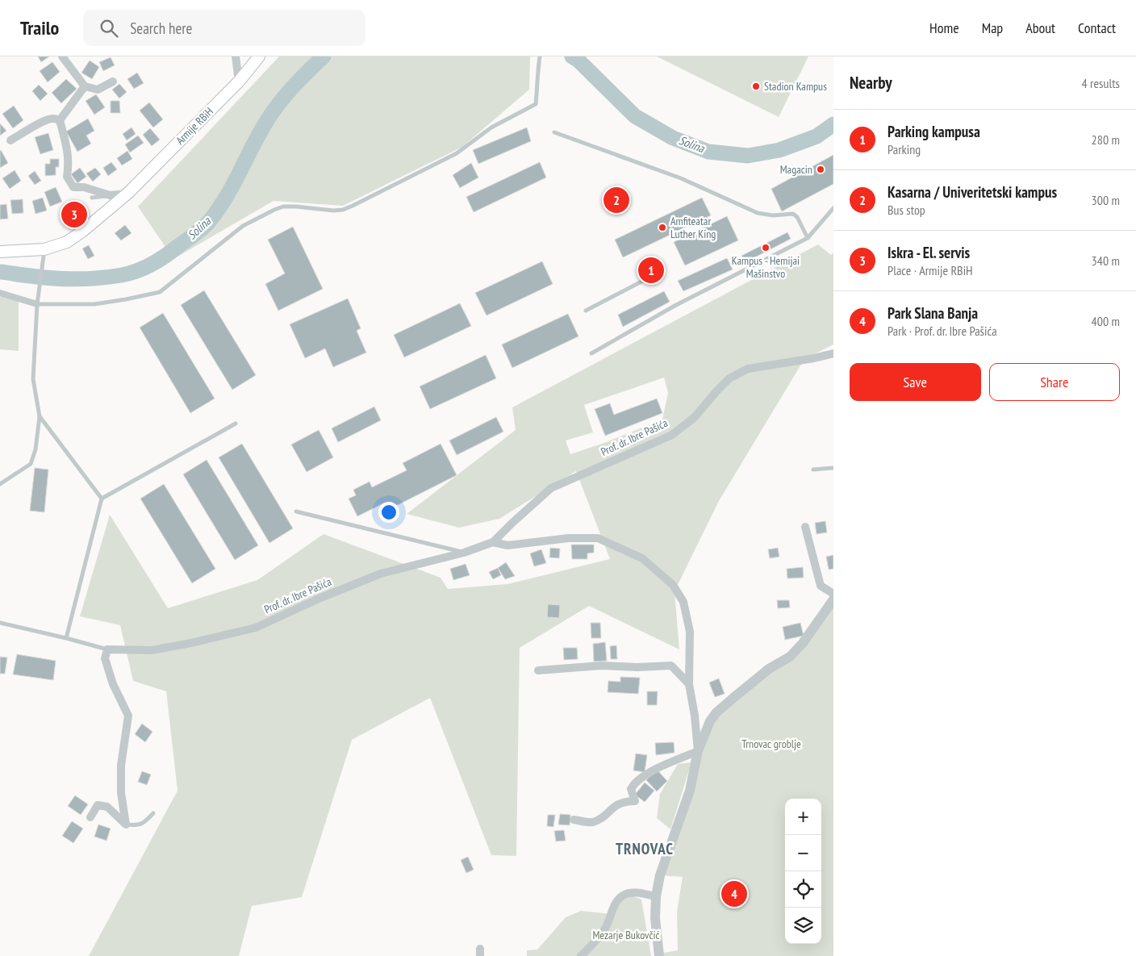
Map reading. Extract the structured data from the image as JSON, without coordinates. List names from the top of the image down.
{
  "streets": {
    "main road": ["Armije RBiH"],
    "street": ["Prof. dr. Ibre Pašića"]
  },
  "districts": ["TRNOVAC"],
  "water": ["Solina"],
  "parks": ["Trnovac groblje", "Mezarje Bukovčić"],
  "places": [
    "Stadion Kampus",
    "Magacin",
    "Amfiteatar Luther King",
    "Kampus - Hemijai Mašinstvo"
  ],
  "page": {
    "header": "Trailo",
    "search": "Search here",
    "nav": [
      "Home",
      "Map",
      "About",
      "Contact"
    ],
    "heading": ["Nearby", "4 results"],
    "list": [
      {
        "mark": "1",
        "name": "Parking kampusa",
        "note": "Parking",
        "value": "280 m"
      },
      {
        "mark": "2",
        "name": "Kasarna / Univeritetski kampus",
        "note": "Bus stop",
        "value": "300 m"
      },
      {
        "mark": "3",
        "name": "Iskra - El. servis",
        "note": "Place · Armije RBiH",
        "value": "340 m"
      },
      {
        "mark": "4",
        "name": "Park Slana Banja",
        "note": "Park · Prof. dr. Ibre Pašića",
        "value": "400 m"
      }
    ],
    "pins": [
      "2",
      "3",
      "1",
      "4"
    ],
    "buttons": ["Save", "Share"],
    "map_buttons": ["+", "−"]
  }
}
